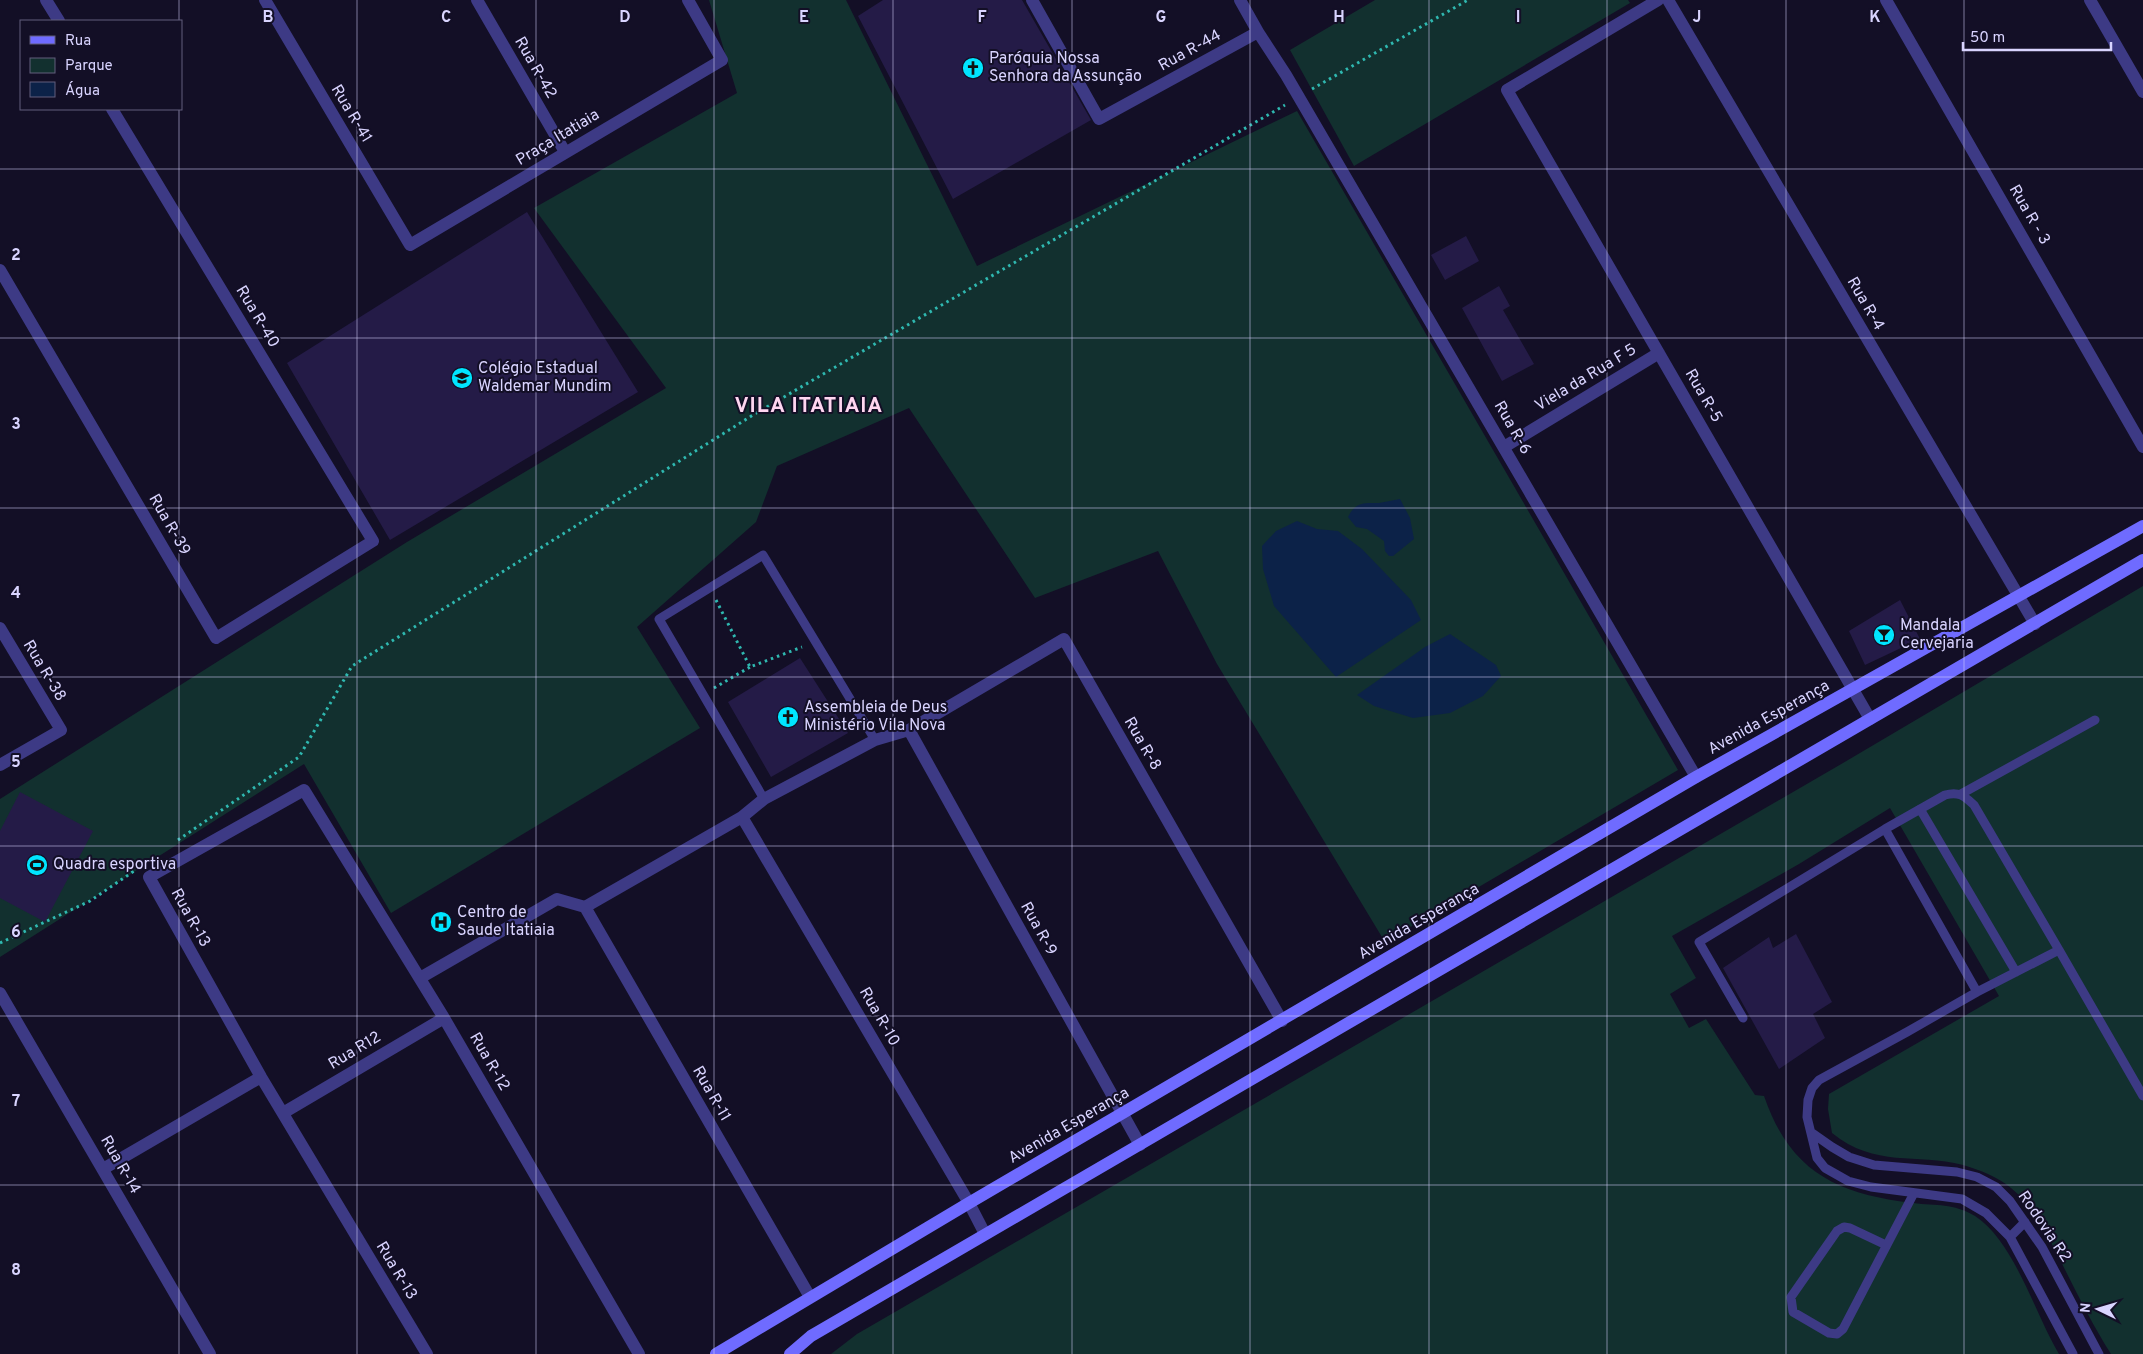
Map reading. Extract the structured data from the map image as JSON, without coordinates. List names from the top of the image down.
{
  "streets": {
    "main road": ["Avenida Esperança"],
    "street": [
      "Rua R-44",
      "Rua R-42",
      "Rua R-41",
      "Praça Itatiaia",
      "Rua R - 3",
      "Rua R-4",
      "Rua R-40",
      "Viela da Rua F 5",
      "Rua R-5",
      "Rua R-6",
      "Rua R-39",
      "Rua R-38",
      "Rua R-8",
      "Rua R-13",
      "Rua R-9",
      "Rua R-10",
      "Rua R12",
      "Rua R-12",
      "Rua R-11",
      "Rua R-14"
    ],
    "lane": ["Rodovia R2"]
  },
  "crossings": [
    ["Rua R-44", "Rua R-6"],
    ["Rua R-42", "Praça Itatiaia"],
    ["Rua R-41", "Praça Itatiaia"],
    ["Rua R-4", "Avenida Esperança"],
    ["Rua R-40", "Rua R-39"],
    ["Viela da Rua F 5", "Rua R-5"],
    ["Viela da Rua F 5", "Rua R-6"],
    ["Rua R-5", "Avenida Esperança"],
    ["Rua R-6", "Avenida Esperança"],
    ["Avenida Esperança", "Rua R-8"],
    ["Avenida Esperança", "Rua R-9"],
    ["Avenida Esperança", "Rua R-10"],
    ["Avenida Esperança", "Rua R-11"],
    ["Rua R-8", "Rua R-9"],
    ["Rua R-13", "Rua R12"],
    ["Rua R-13", "Rua R-12"],
    ["Rua R12", "Rua R-12"]
  ],
  "districts": ["VILA ITATIAIA"],
  "places": {
    "church": ["Paróquia Nossa Senhora da Assunção", "Assembleia de Deus Ministério Vila Nova"],
    "school or university": ["Colégio Estadual Waldemar Mundim"],
    "bar": ["Mandala Cervejaria"],
    "sports": ["Quadra esportiva"],
    "hospital": ["Centro de Saude Itatiaia"]
  },
  "legend": ["Rua", "Parque", "Água"],
  "scale_bar": "50 m",
  "north": "left",
  "grid": {
    "columns": [
      "B",
      "C",
      "D",
      "E",
      "F",
      "G",
      "H",
      "I",
      "J",
      "K"
    ],
    "rows": [
      "2",
      "3",
      "4",
      "5",
      "6",
      "7",
      "8"
    ]
  }
}
